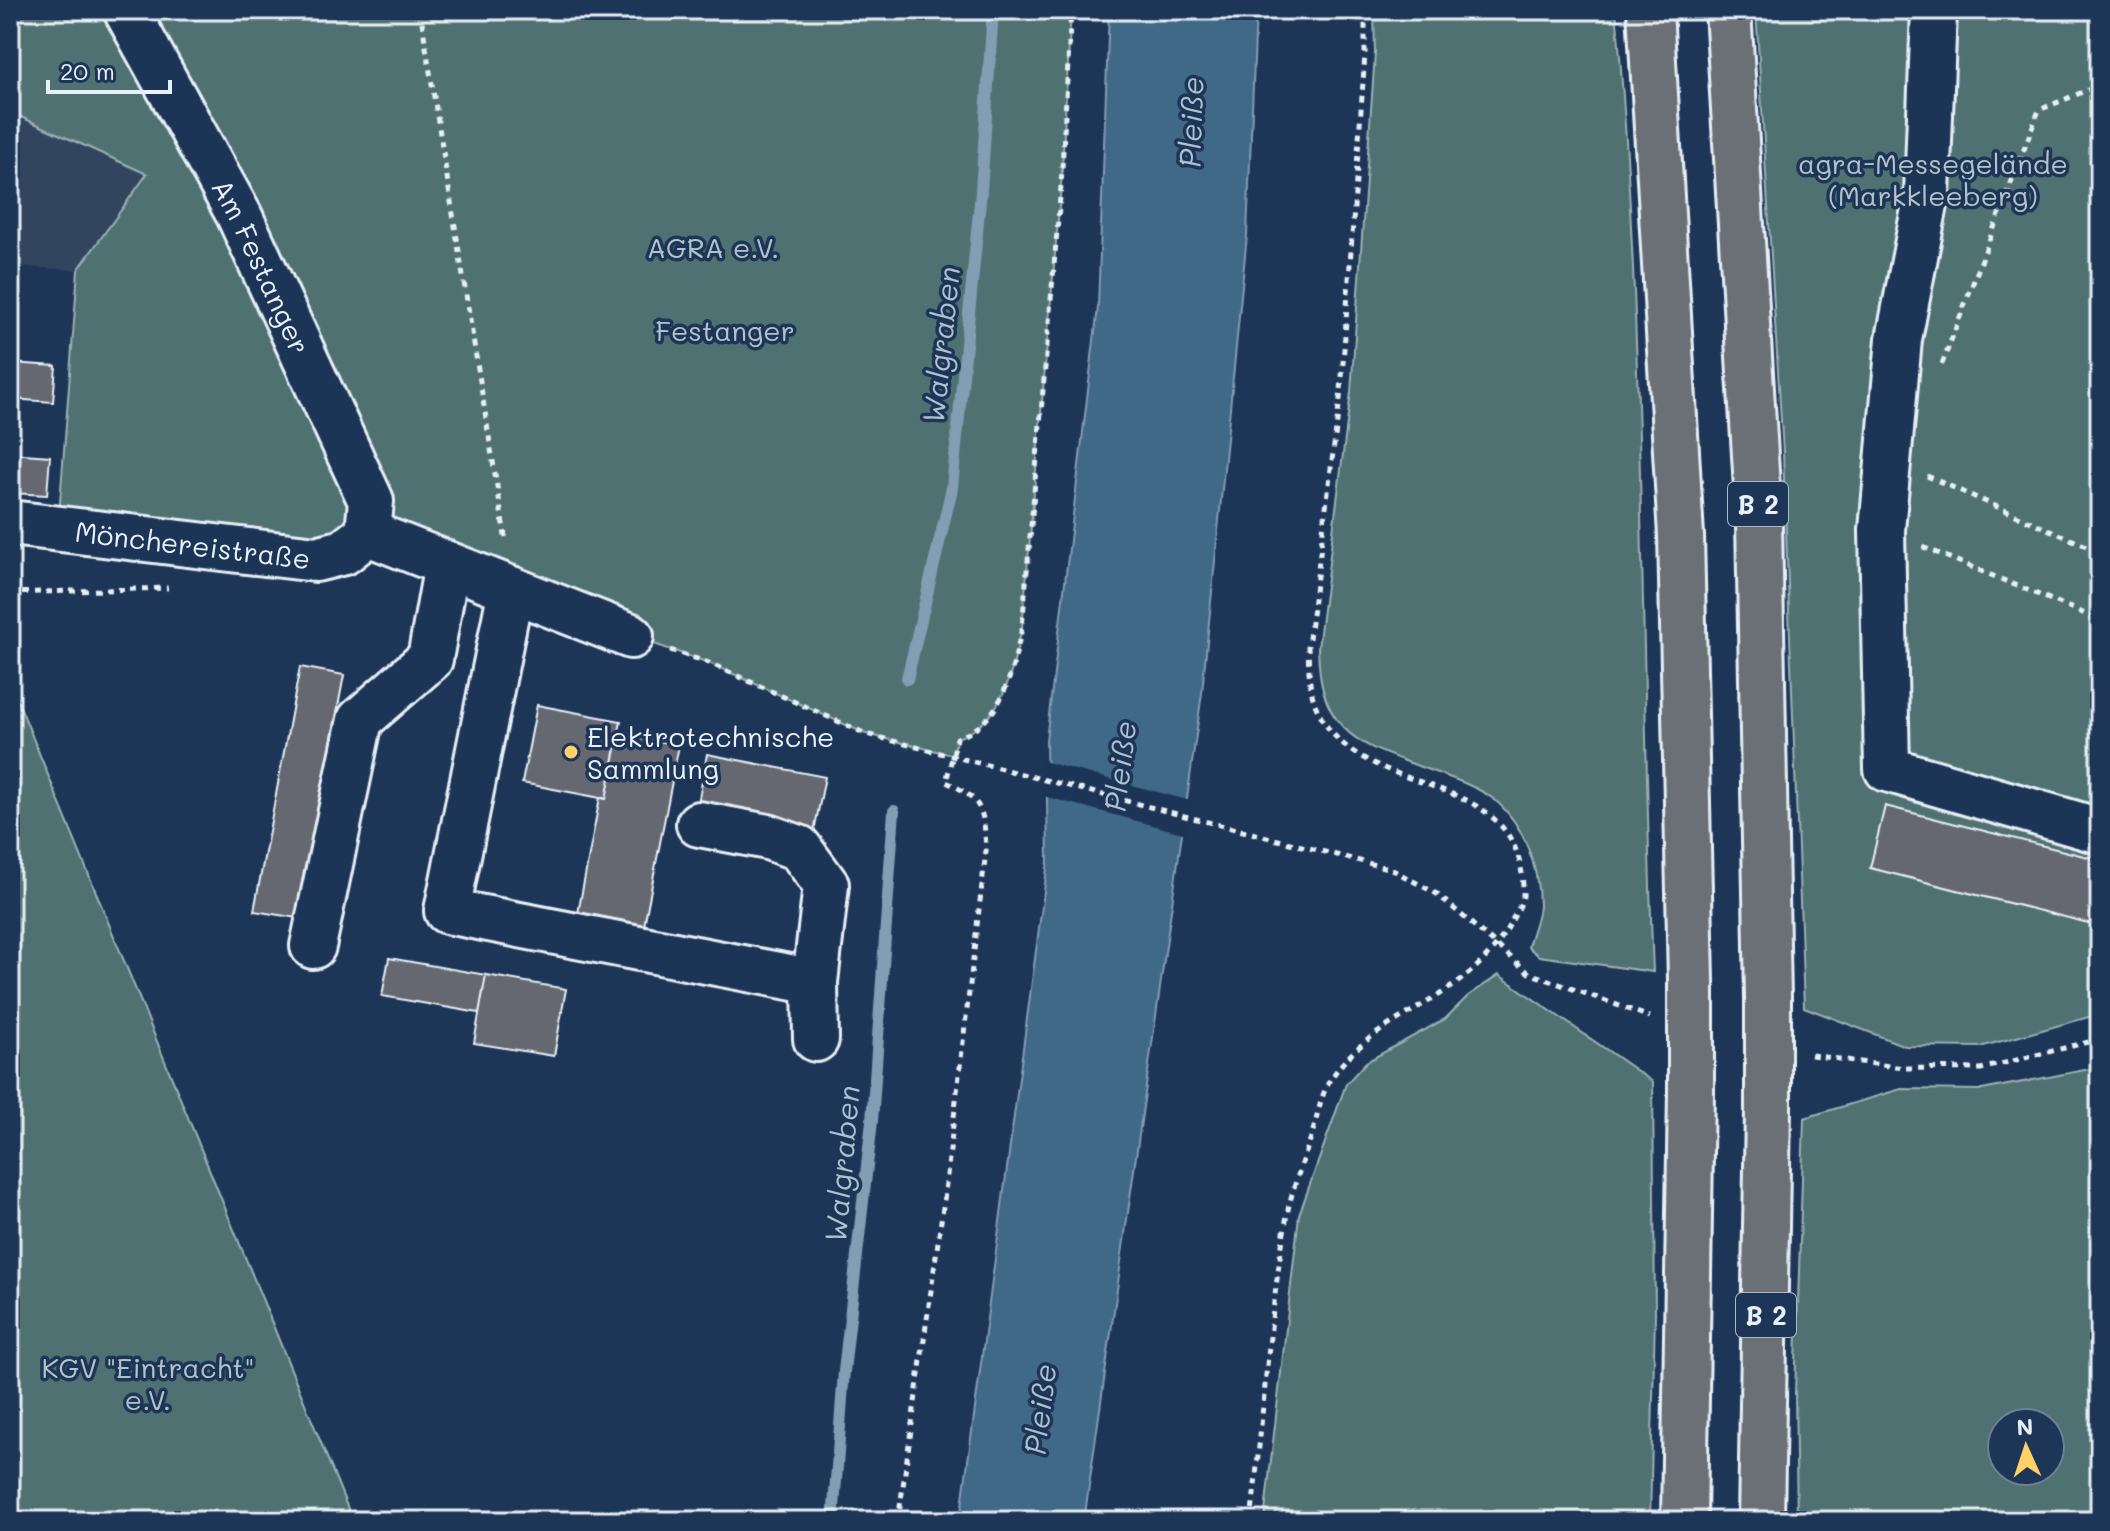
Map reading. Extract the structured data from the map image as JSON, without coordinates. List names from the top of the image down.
{
  "streets": {
    "highway": ["B 2"],
    "street": ["Am Festanger", "Mönchereistraße"]
  },
  "crossings": [
    ["Am Festanger", "Mönchereistraße"]
  ],
  "water": ["Pleiße", "Walgraben"],
  "parks": [
    "agra-Messegelände (Markkleeberg)",
    "AGRA e.V.",
    "Festanger",
    "KGV \"Eintracht\" e.V."
  ],
  "places": ["Elektrotechnische Sammlung"],
  "scale_bar": "20 m",
  "north": "top"
}
